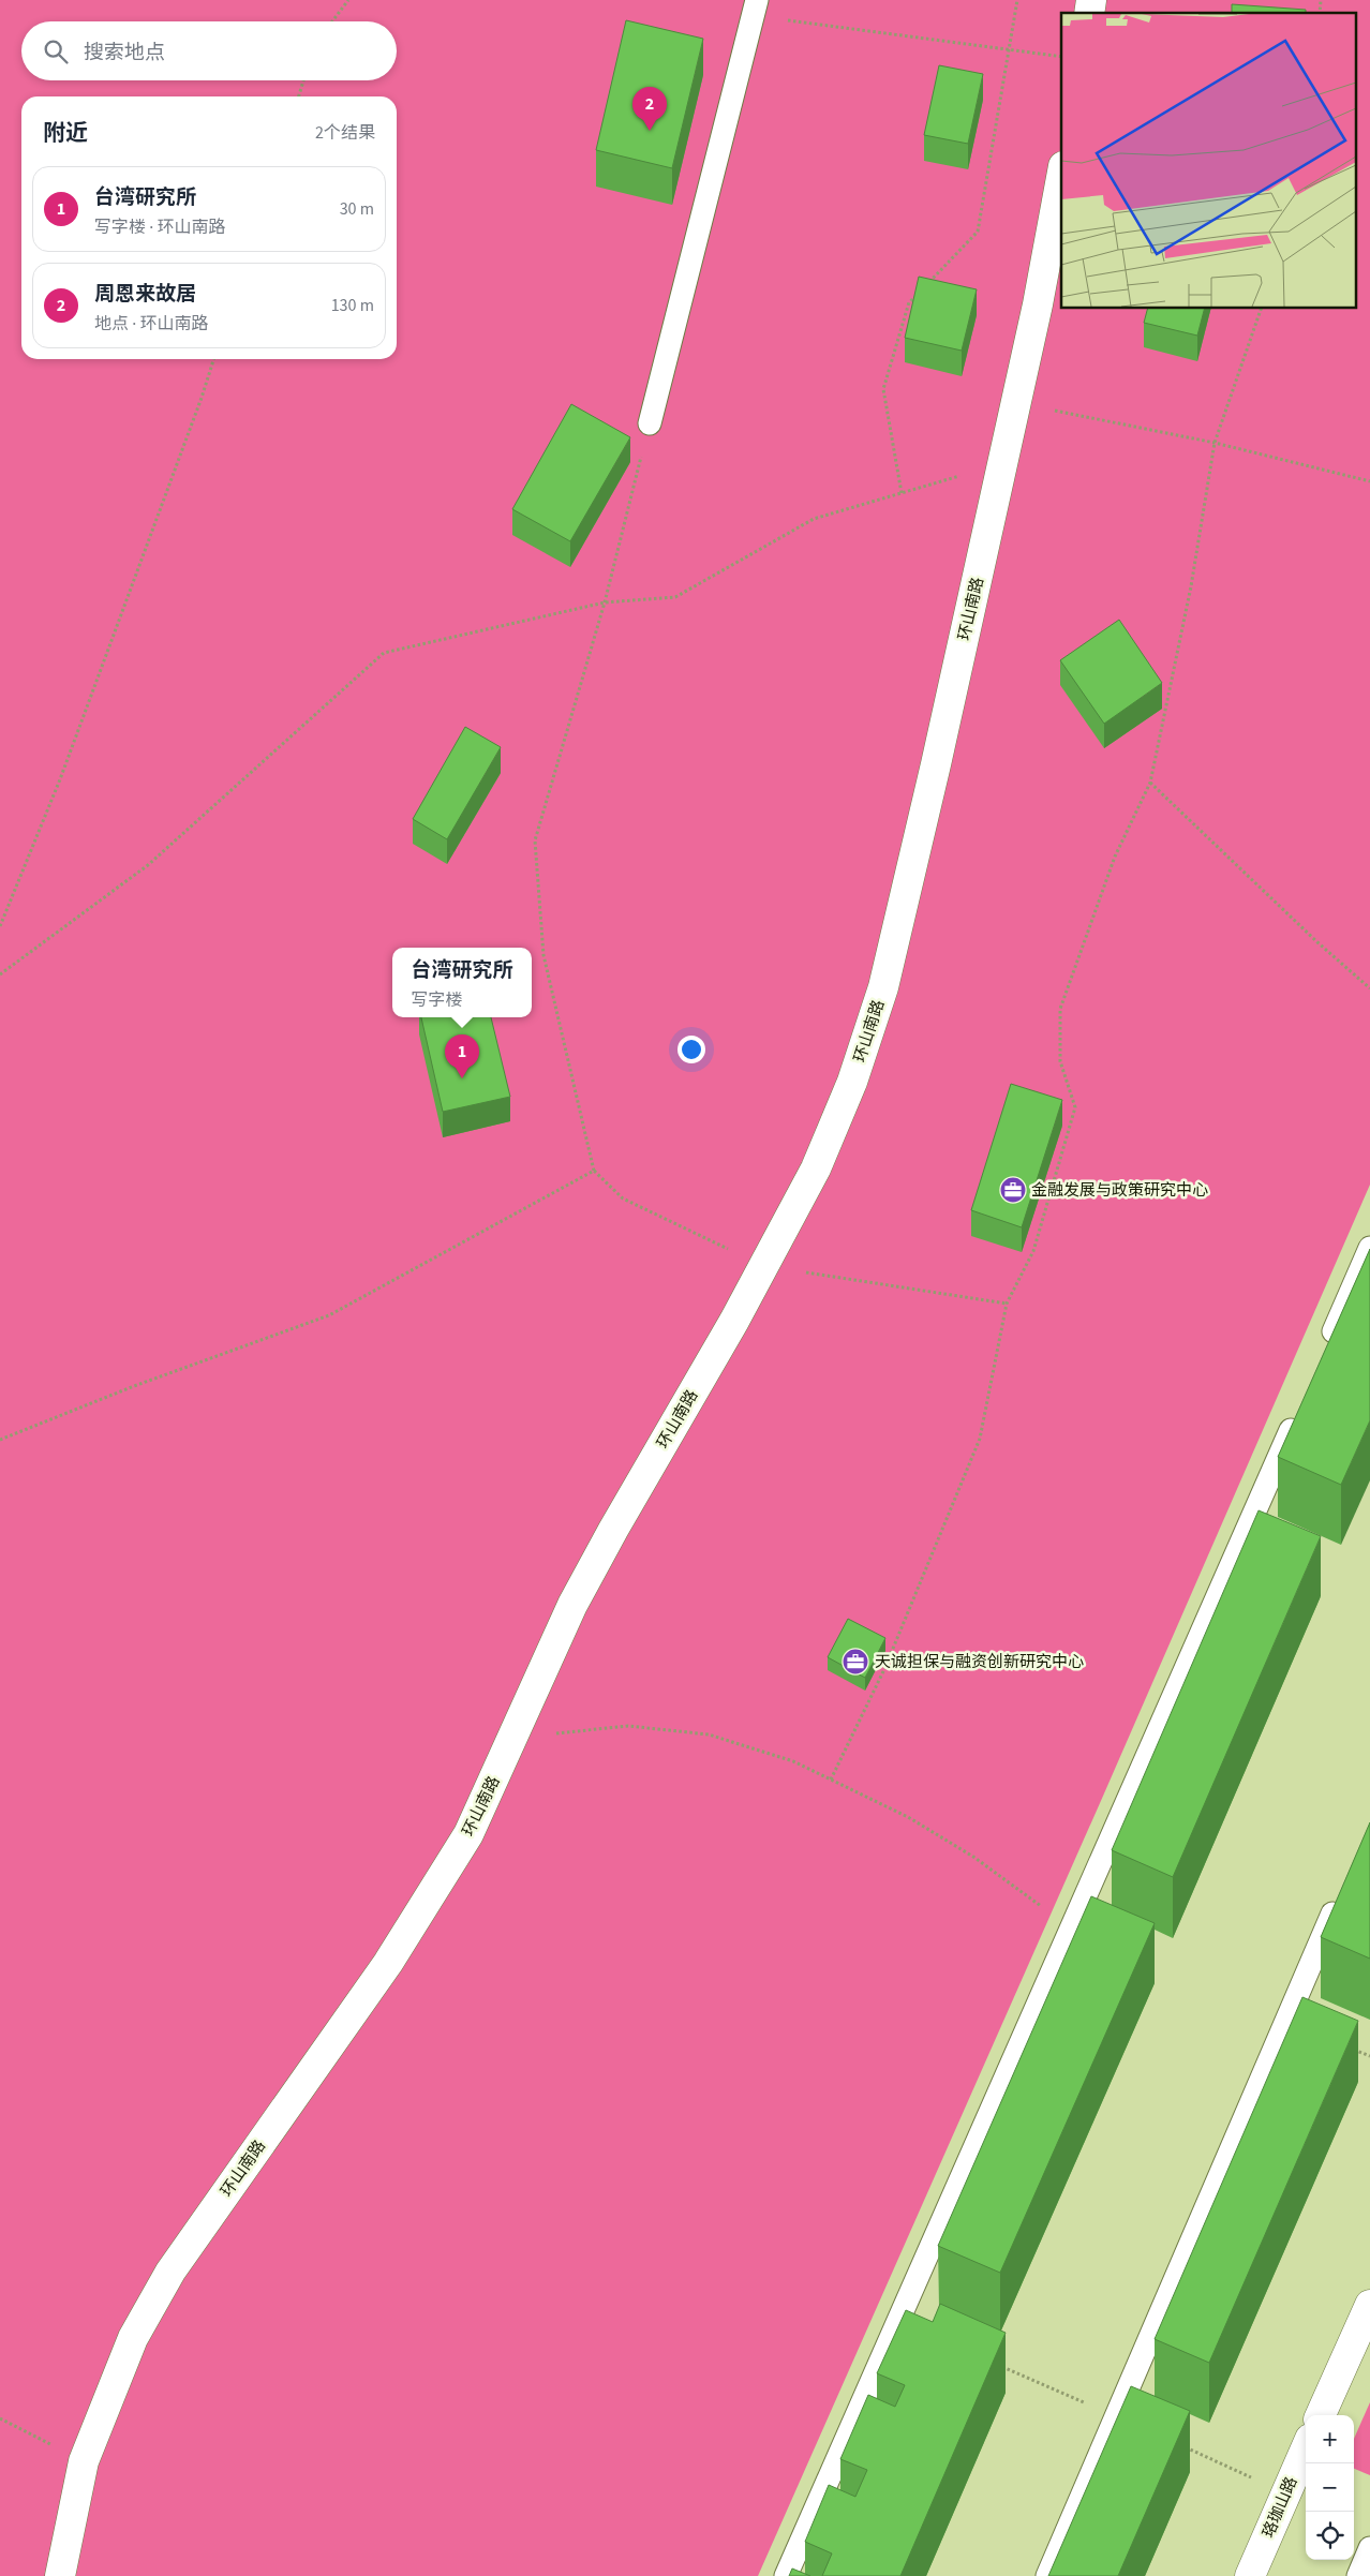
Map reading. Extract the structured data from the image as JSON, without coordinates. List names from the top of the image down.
{
  "streets": {
    "street": ["环山南路", "珞珈山路"]
  },
  "places": {
    "office": ["金融发展与政策研究中心", "天诚担保与融资创新研究中心"]
  },
  "page": {
    "search": "搜索地点",
    "pins": ["2", "1"],
    "heading": ["附近", "2个结果"],
    "list": [
      {
        "mark": "1",
        "name": "台湾研究所",
        "note": "写字楼 · 环山南路",
        "value": "30 m"
      },
      {
        "mark": "2",
        "name": "周恩来故居",
        "note": "地点 · 环山南路",
        "value": "130 m"
      }
    ],
    "popup": ["台湾研究所", "写字楼"],
    "map_buttons": ["+", "−"]
  }
}
